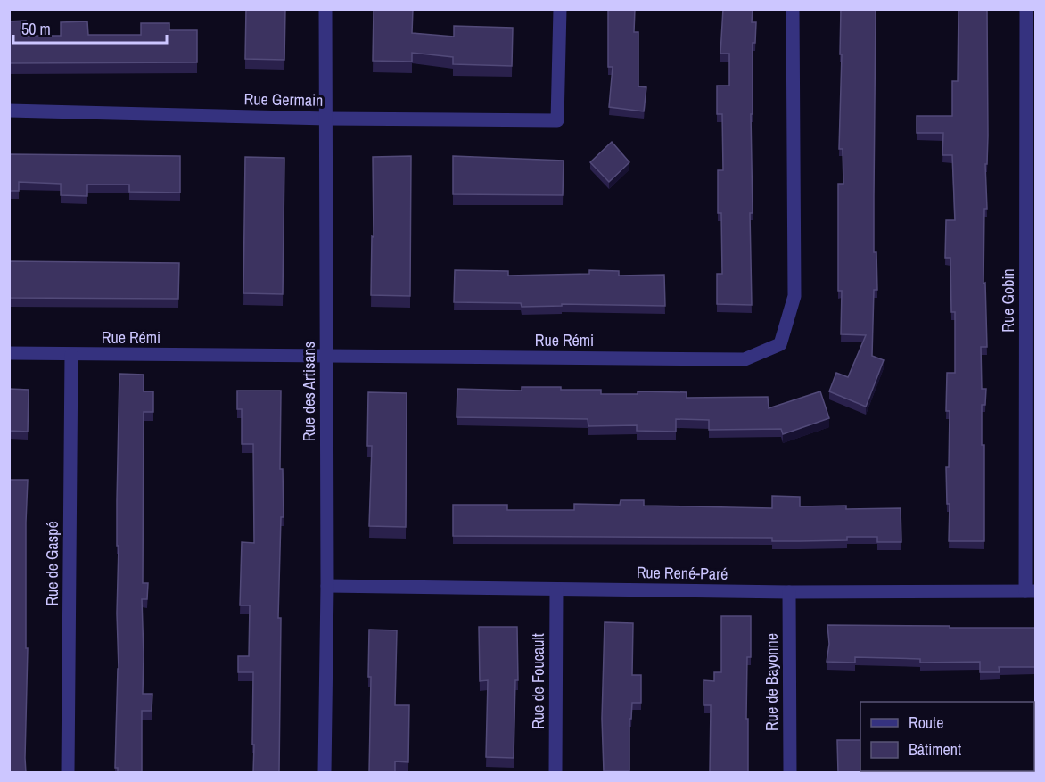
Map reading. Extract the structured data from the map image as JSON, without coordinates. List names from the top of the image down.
{
  "streets": {
    "street": [
      "Rue Germain",
      "Rue Gobin",
      "Rue Rémi",
      "Rue des Artisans",
      "Rue de Gaspé",
      "Rue René-Paré",
      "Rue de Foucault",
      "Rue de Bayonne"
    ]
  },
  "crossings": [
    ["Rue Germain", "Rue des Artisans"],
    ["Rue Gobin", "Rue René-Paré"],
    ["Rue Rémi", "Rue des Artisans"],
    ["Rue Rémi", "Rue de Gaspé"],
    ["Rue des Artisans", "Rue René-Paré"],
    ["Rue René-Paré", "Rue de Foucault"],
    ["Rue René-Paré", "Rue de Bayonne"]
  ],
  "legend": ["Route", "Bâtiment"],
  "scale_bar": "50 m"
}
